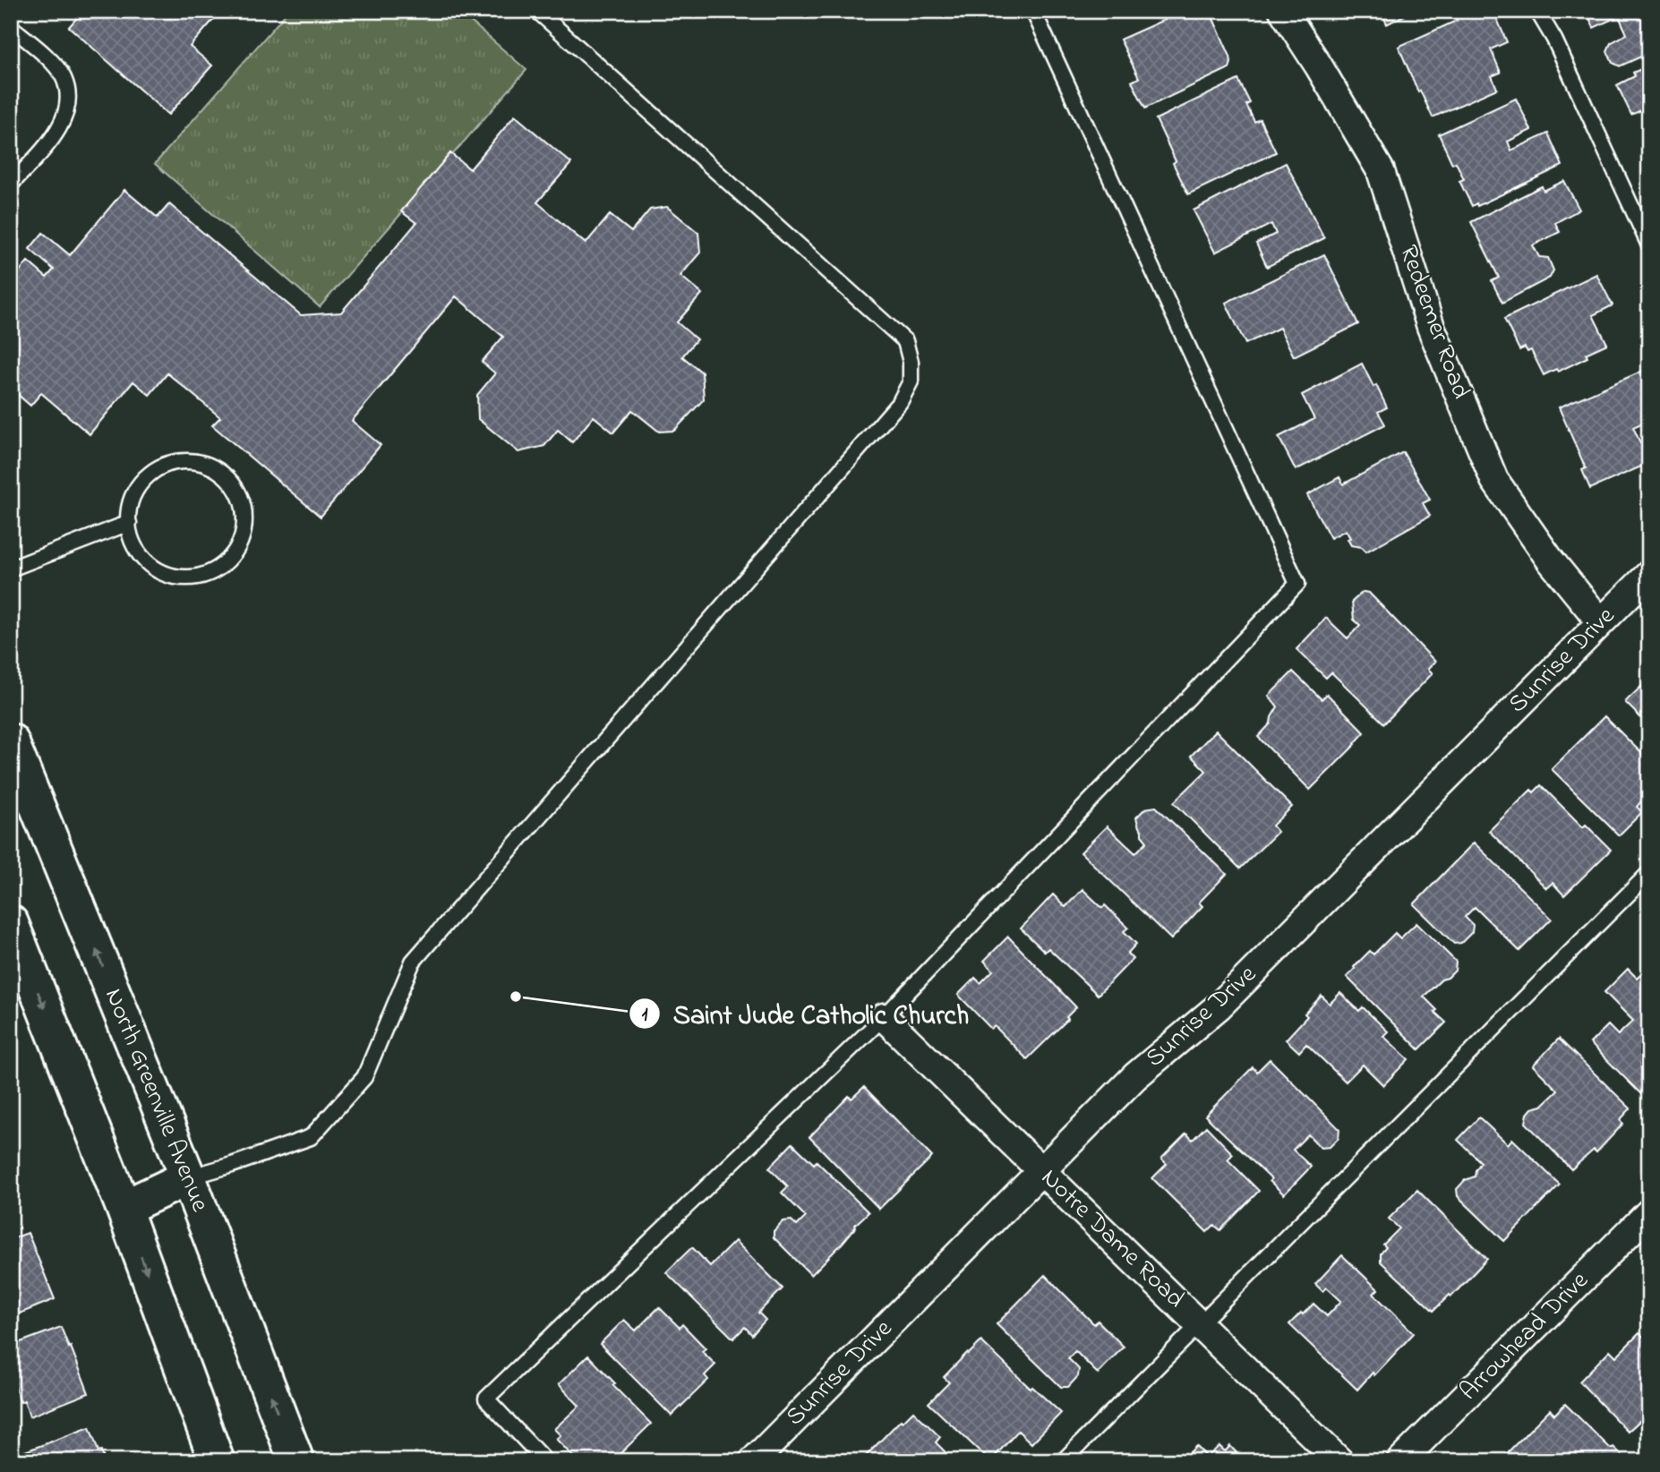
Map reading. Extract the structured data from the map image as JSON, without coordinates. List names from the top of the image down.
{
  "streets": {
    "main road": ["North Greenville Avenue"],
    "street": [
      "Redeemer Road",
      "Sunrise Drive",
      "Notre Dame Road",
      "Arrowhead Drive"
    ]
  },
  "crossings": [
    ["Redeemer Road", "Sunrise Drive"],
    ["Sunrise Drive", "Notre Dame Road"]
  ],
  "places": ["Saint Jude Catholic Church"]
}
